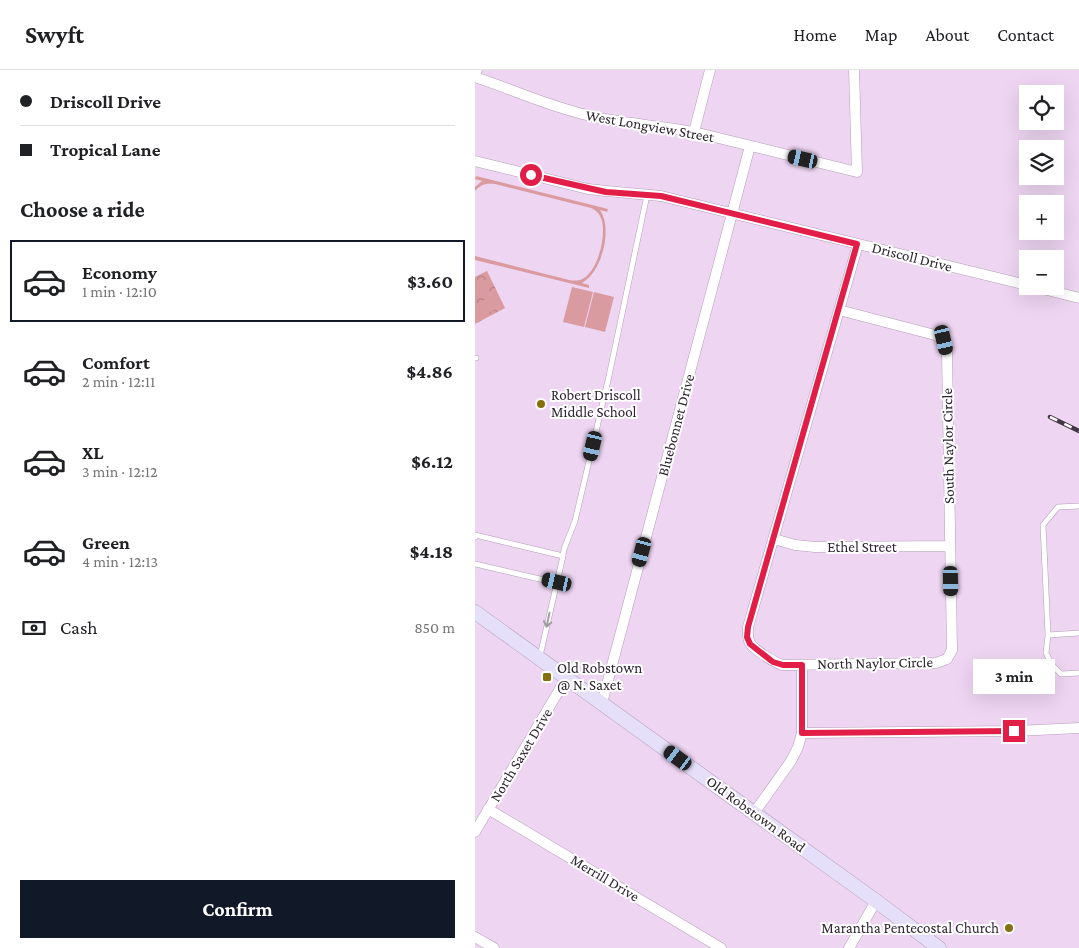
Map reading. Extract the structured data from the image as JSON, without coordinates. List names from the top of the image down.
{
  "streets": {
    "street": [
      "West Longview Street",
      "Driscoll Drive",
      "Bluebonnet Drive",
      "South Naylor Circle",
      "Ethel Street",
      "North Naylor Circle",
      "North Saxet Drive",
      "Old Robstown Road",
      "Merrill Drive"
    ]
  },
  "crossings": [
    ["West Longview Street", "Bluebonnet Drive"],
    ["Driscoll Drive", "Bluebonnet Drive"],
    ["Driscoll Drive", "North Naylor Circle"],
    ["Bluebonnet Drive", "Old Robstown Road"],
    ["South Naylor Circle", "Ethel Street"],
    ["South Naylor Circle", "North Naylor Circle"],
    ["Ethel Street", "North Naylor Circle"],
    ["North Naylor Circle", "Old Robstown Road"],
    ["North Saxet Drive", "Old Robstown Road"],
    ["North Saxet Drive", "Merrill Drive"]
  ],
  "places": {
    "other": ["Robert Driscoll Middle School", "Marantha Pentecostal Church"],
    "transit": ["Old Robstown @ N. Saxet"]
  },
  "page": {
    "header": "Swyft",
    "nav": [
      "Home",
      "Map",
      "About",
      "Contact"
    ],
    "banner": ["Driscoll Drive", "Tropical Lane"],
    "map_buttons": ["+", "−"],
    "heading": "Choose a ride",
    "list": [
      {
        "name": "Economy",
        "note": "1 min · 12:10",
        "value": "$3.60"
      },
      {
        "name": "Comfort",
        "note": "2 min · 12:11",
        "value": "$4.86"
      },
      {
        "name": "XL",
        "note": "3 min · 12:12",
        "value": "$6.12"
      },
      {
        "name": "Green",
        "note": "4 min · 12:13",
        "value": "$4.18"
      }
    ],
    "pay": ["Cash", "850 m"],
    "bubble": "3 min",
    "buttons": "Confirm"
  }
}
